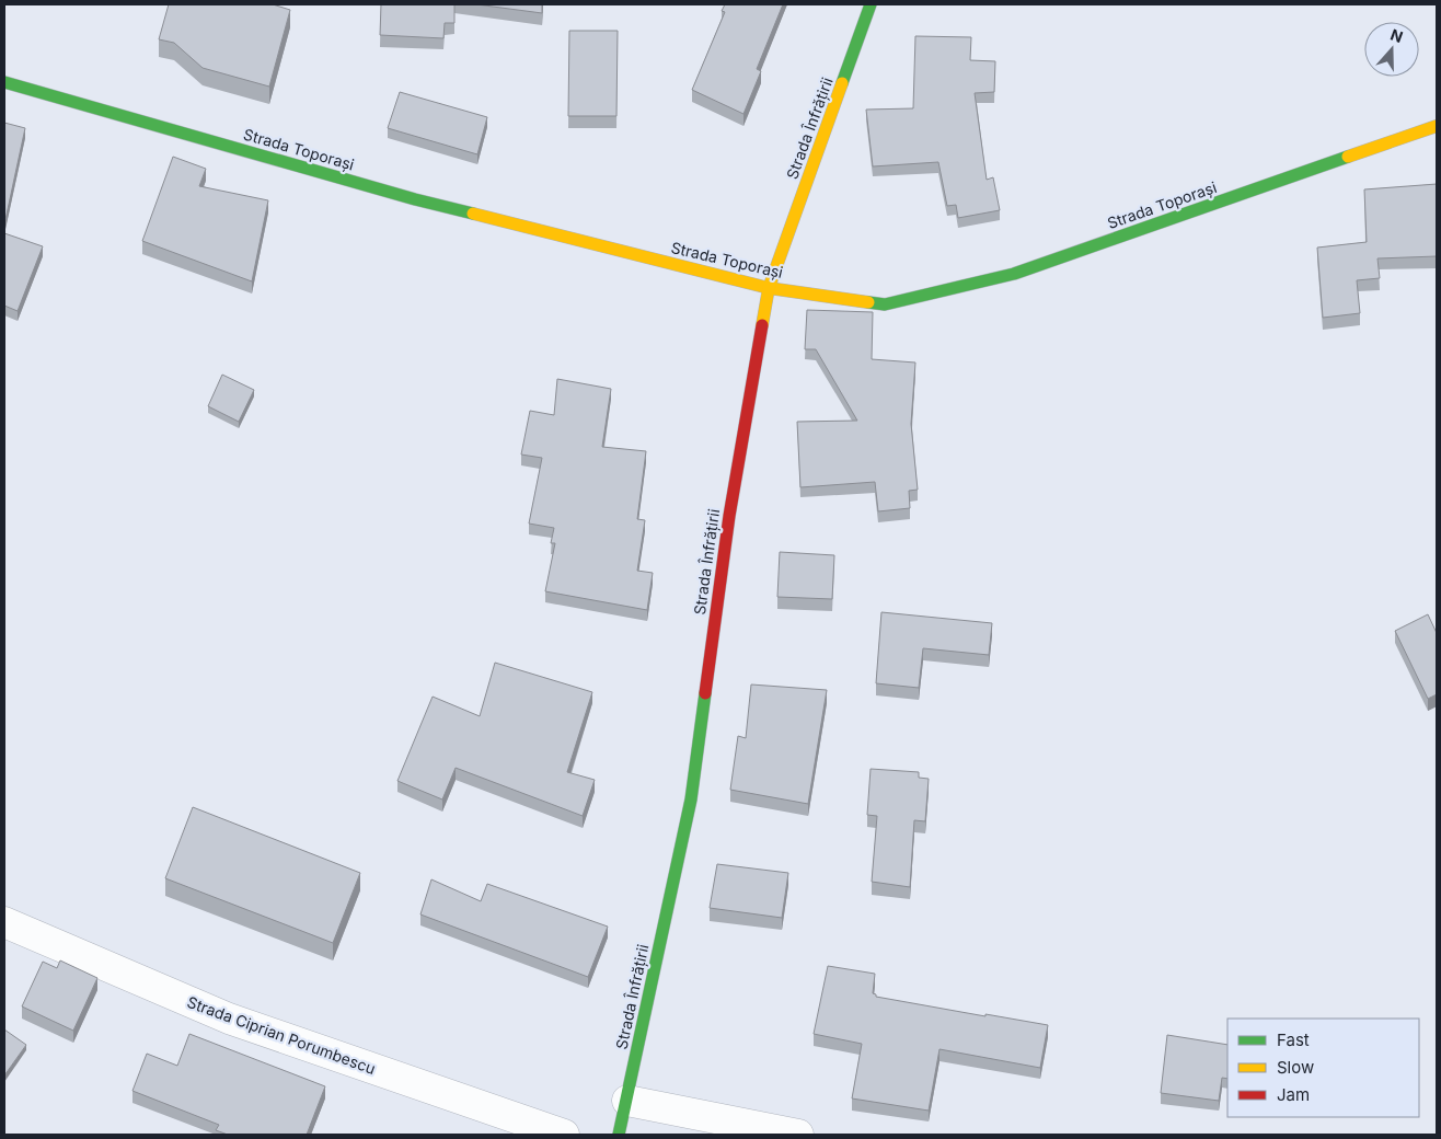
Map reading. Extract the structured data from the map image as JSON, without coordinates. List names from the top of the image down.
{
  "streets": {
    "street": ["Strada Înfrățirii", "Strada Toporași", "Strada Ciprian Porumbescu"]
  },
  "crossings": [
    ["Strada Înfrățirii", "Strada Toporași"]
  ],
  "legend": ["Fast", "Slow", "Jam"],
  "north": "top"
}
